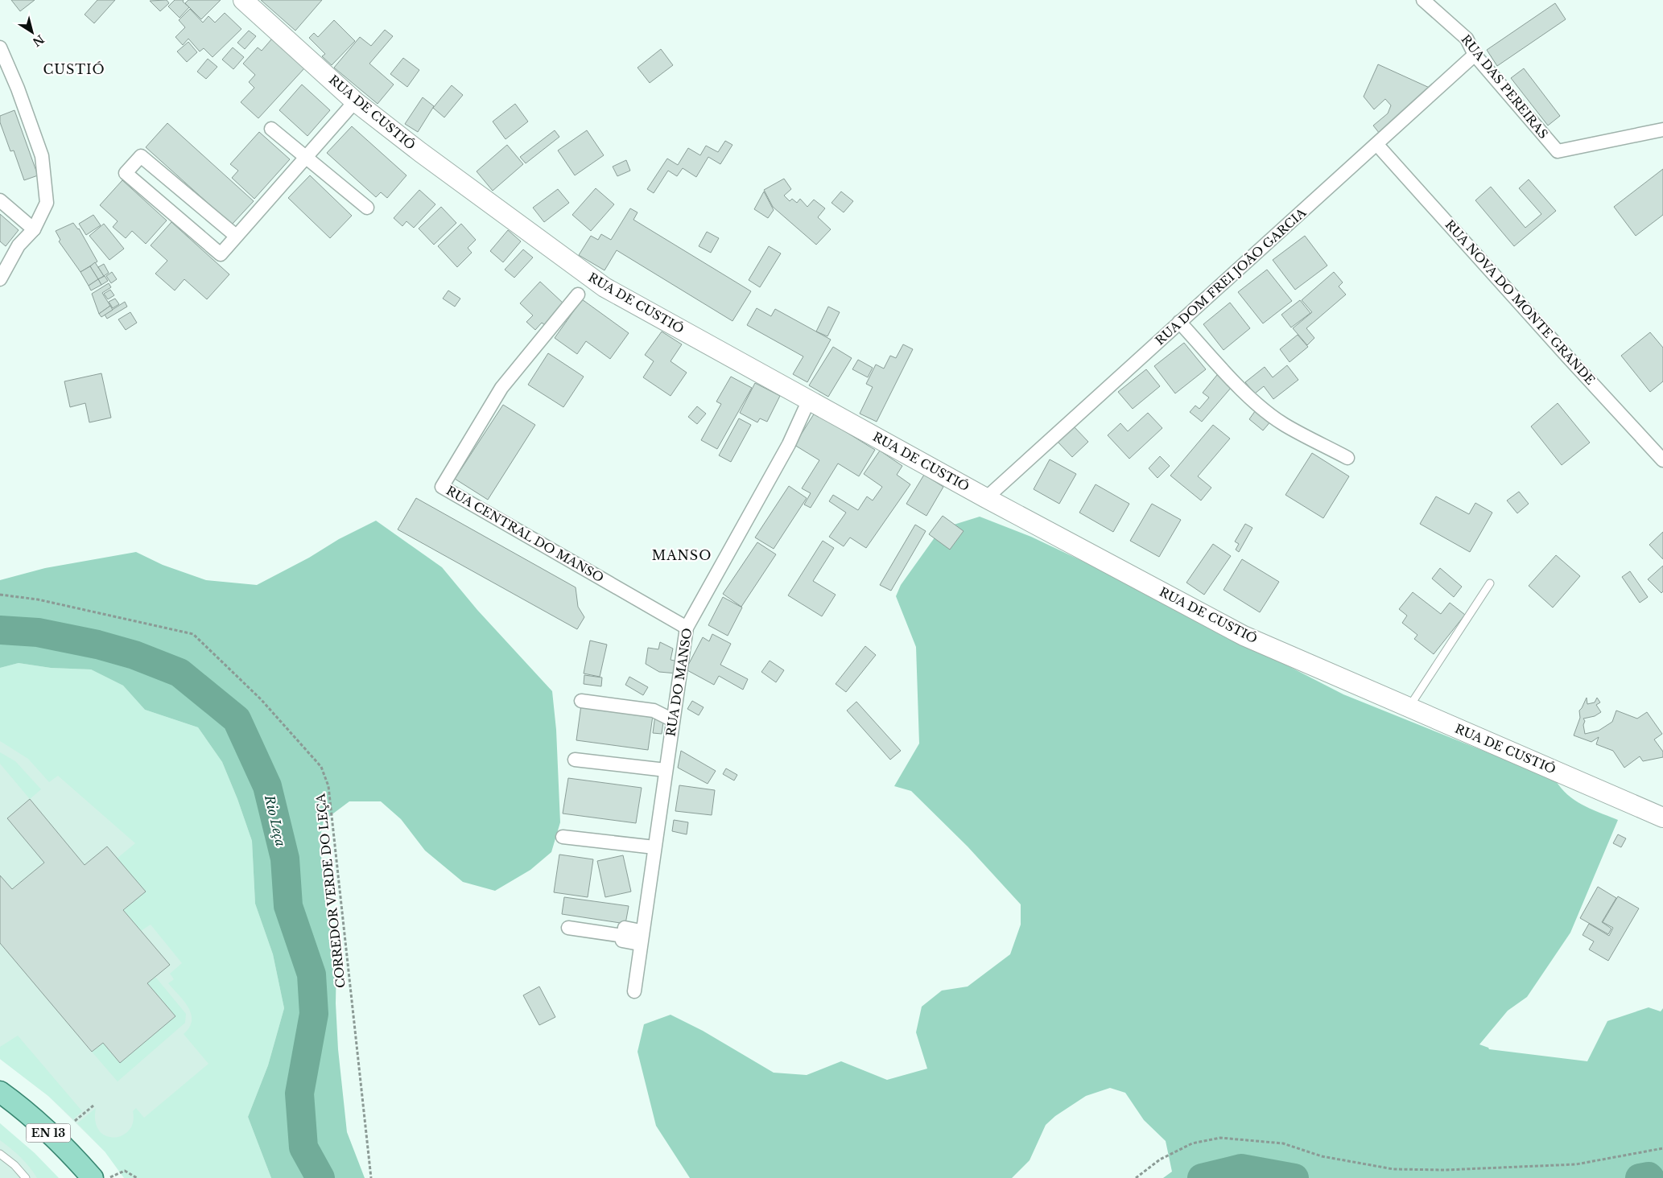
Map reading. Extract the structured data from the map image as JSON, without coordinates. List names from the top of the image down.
{
  "streets": {
    "main road": ["RUA DE CUSTIÓ", "EN 13"],
    "street": [
      "RUA DAS PEREIRAS",
      "RUA DOM FREI JOÃO GARCIA",
      "RUA NOVA DO MONTE GRANDE",
      "RUA CENTRAL DO MANSO",
      "RUA DO MANSO"
    ],
    "path": ["CORREDOR VERDE DO LEÇA"]
  },
  "crossings": [
    ["RUA DAS PEREIRAS", "RUA DOM FREI JOÃO GARCIA"],
    ["RUA DE CUSTIÓ", "RUA DOM FREI JOÃO GARCIA"],
    ["RUA DE CUSTIÓ", "RUA DO MANSO"],
    ["RUA DOM FREI JOÃO GARCIA", "RUA NOVA DO MONTE GRANDE"],
    ["RUA CENTRAL DO MANSO", "RUA DO MANSO"]
  ],
  "districts": ["CUSTIÓ", "MANSO"],
  "water": ["Rio Leça"],
  "north": "bottom right"
}
